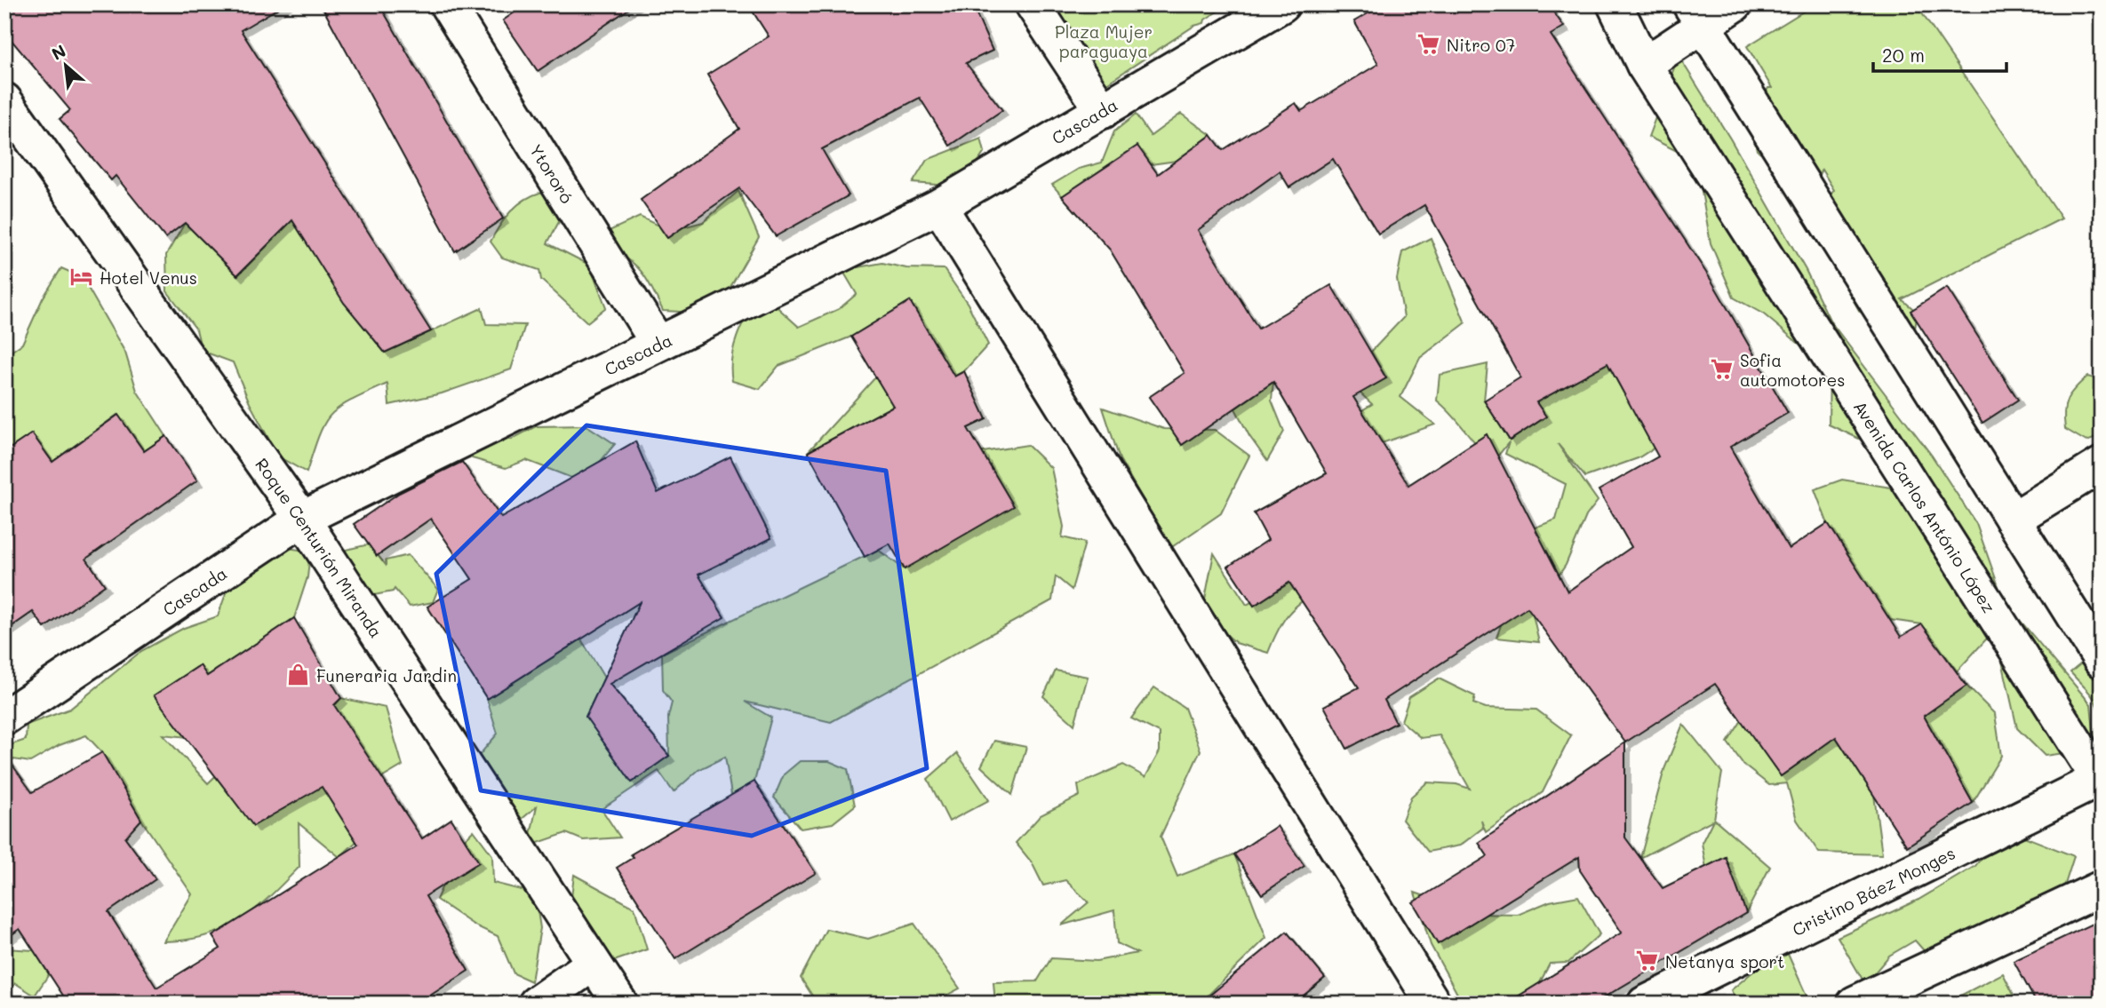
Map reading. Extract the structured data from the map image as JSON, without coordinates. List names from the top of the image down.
{
  "streets": {
    "street": [
      "Cascada",
      "Ytororó",
      "Avenida Carlos António López",
      "Roque Centurión Miranda",
      "Cristino Báez Monges"
    ]
  },
  "crossings": [
    ["Cascada", "Ytororó"],
    ["Cascada", "Roque Centurión Miranda"],
    ["Avenida Carlos António López", "Cristino Báez Monges"]
  ],
  "parks": ["Plaza Mujer paraguaya"],
  "places": {
    "supermarket": ["Nitro 07", "Sofia automotores", "Netanya sport"],
    "hotel": ["Hotel Venus"],
    "shop": ["Funeraria Jardin"]
  },
  "scale_bar": "20 m",
  "north": "top left"
}
